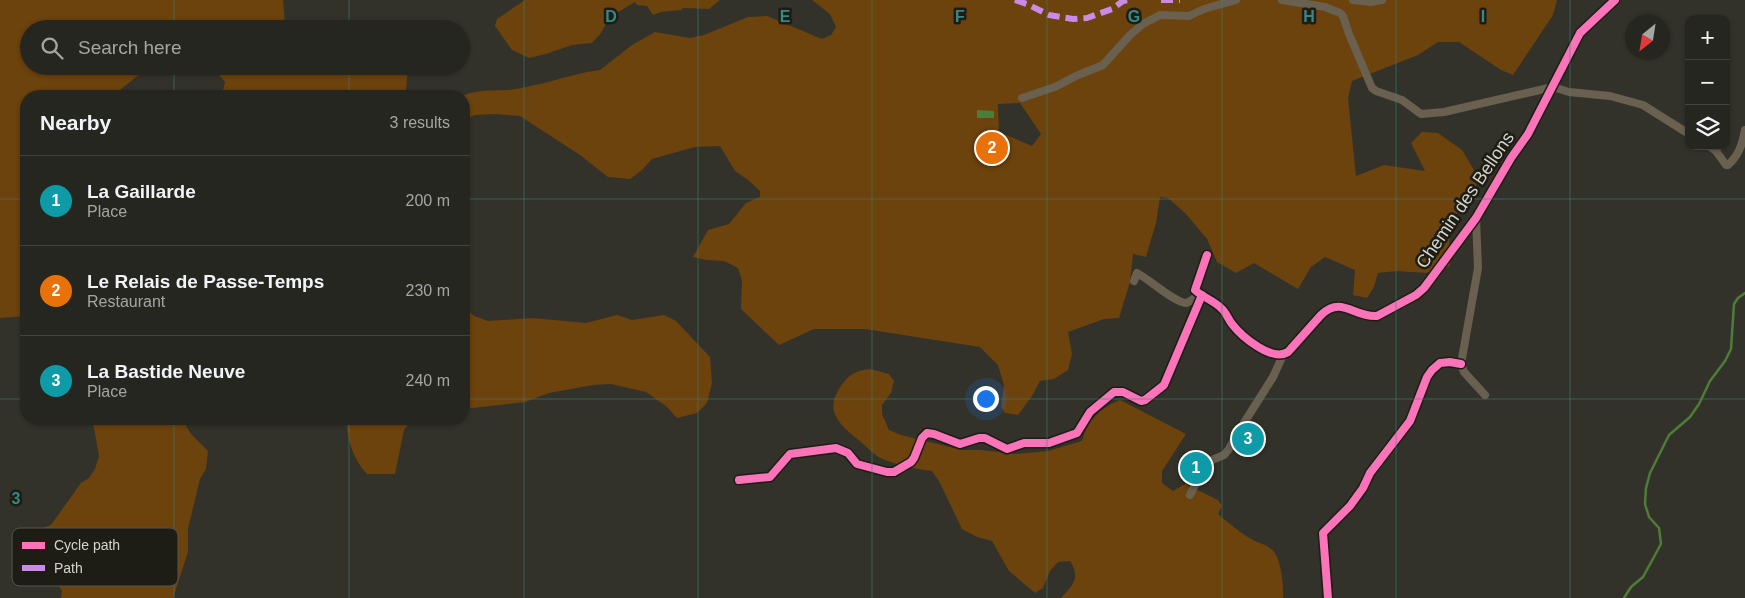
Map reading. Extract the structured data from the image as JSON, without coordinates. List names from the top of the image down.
{
  "streets": {
    "street": ["Chemin des Bellons"]
  },
  "legend": ["Cycle path", "Path"],
  "north": "bottom left",
  "page": {
    "map_buttons": ["+", "−"],
    "search": "Search here",
    "heading": ["Nearby", "3 results"],
    "pins": ["2", "3", "1"],
    "list": [
      {
        "mark": "1",
        "name": "La Gaillarde",
        "note": "Place",
        "value": "200 m"
      },
      {
        "mark": "2",
        "name": "Le Relais de Passe-Temps",
        "note": "Restaurant",
        "value": "230 m"
      },
      {
        "mark": "3",
        "name": "La Bastide Neuve",
        "note": "Place",
        "value": "240 m"
      }
    ]
  },
  "grid": {
    "columns": [
      "D",
      "E",
      "F",
      "G",
      "H",
      "I"
    ],
    "rows": ["3"]
  }
}
